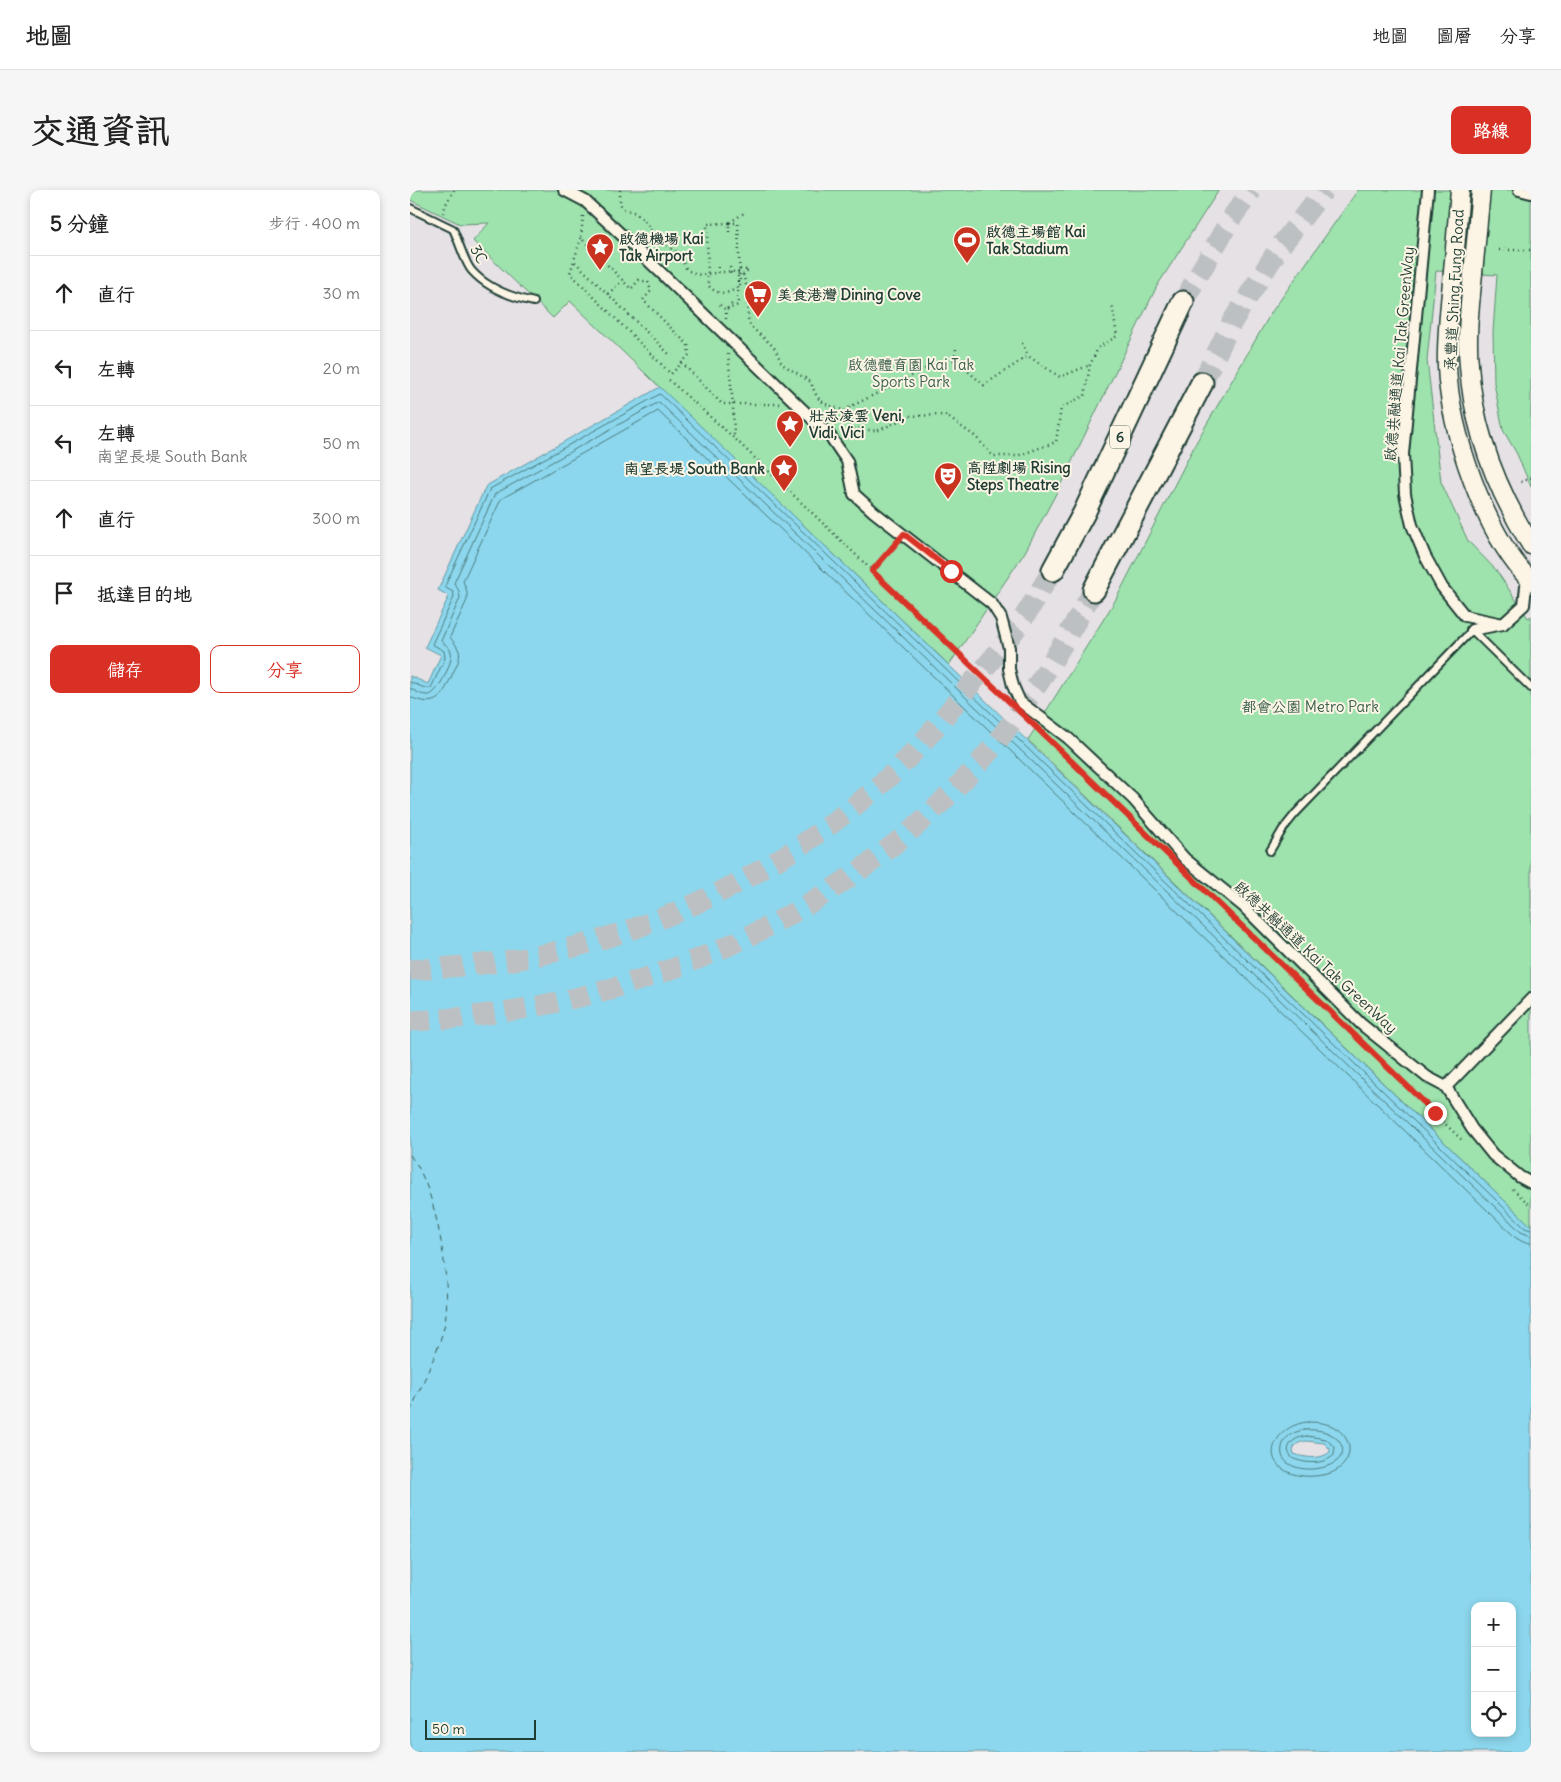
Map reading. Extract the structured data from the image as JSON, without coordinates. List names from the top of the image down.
{
  "streets": {
    "highway": ["6"],
    "main road": ["承豐道 Shing Fung Road"],
    "street": ["啟德共融通道 Kai Tak GreenWay"],
    "lane": ["3C"]
  },
  "parks": ["啟德體育園 Kai Tak Sports Park", "都會公園 Metro Park"],
  "places": {
    "sports": ["啟德主場館 Kai Tak Stadium"],
    "place": ["啟德機場 Kai Tak Airport", "壯志凌雲 Veni, Vidi, Vici", "南望長堤 South Bank"],
    "supermarket": ["美食港灣 Dining Cove"],
    "theatre": ["高陞劇場 Rising Steps Theatre"]
  },
  "scale_bar": "50 m",
  "page": {
    "header": "地圖",
    "nav": ["地圖", "圖層", "分享"],
    "buttons": [
      "路線",
      ["儲存", "分享"]
    ],
    "title": "交通資訊",
    "heading": ["5 分鐘", "步行 · 400 m"],
    "list": [
      ["直行", "30 m"],
      ["左轉", "20 m"],
      ["左轉", "南望長堤 South Bank", "50 m"],
      ["直行", "300 m"],
      "抵達目的地"
    ],
    "map_buttons": ["+", "−"],
    "scale": "50 m"
  }
}
